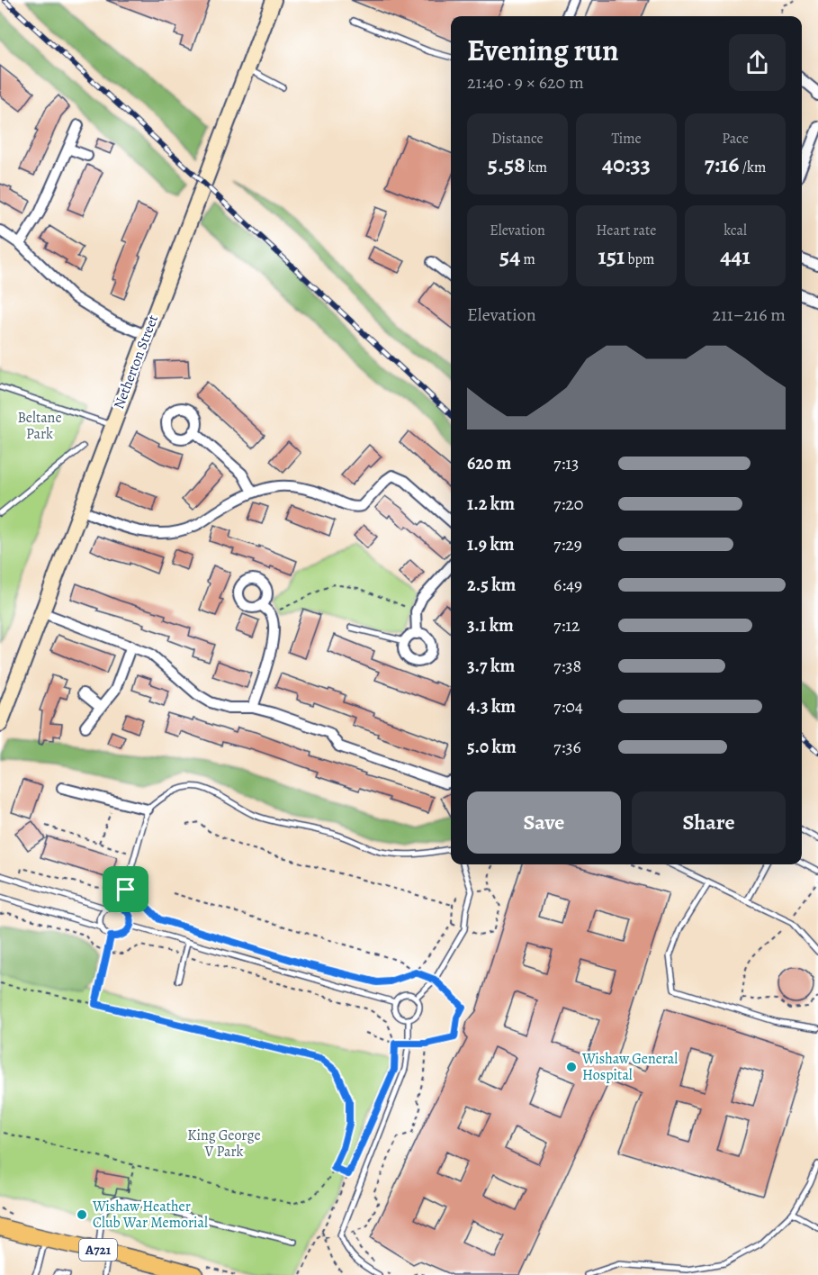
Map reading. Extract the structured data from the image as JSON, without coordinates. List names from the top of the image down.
{
  "streets": {
    "main road": ["A721"],
    "street": ["Netherton Street"]
  },
  "parks": ["Beltane Park", "King George V Park"],
  "places": ["Wishaw General Hospital", "Wishaw Heather Club War Memorial"],
  "page": {
    "heading": ["Evening run", "21:40 · 9 × 620 m"],
    "stats": [
      ["Distance", "5.58 km"],
      ["Time", "40:33"],
      ["Pace", "7:16 /km"],
      ["Elevation", "54 m"],
      ["Heart rate", "151 bpm"],
      ["kcal", "441"]
    ],
    "chart": ["Elevation", "211–216 m"],
    "list": [
      {
        "name": "620 m",
        "note": "7:13"
      },
      {
        "name": "1.2 km",
        "note": "7:20"
      },
      {
        "name": "1.9 km",
        "note": "7:29"
      },
      {
        "name": "2.5 km",
        "note": "6:49"
      },
      {
        "name": "3.1 km",
        "note": "7:12"
      },
      {
        "name": "3.7 km",
        "note": "7:38"
      },
      {
        "name": "4.3 km",
        "note": "7:04"
      },
      {
        "name": "5.0 km",
        "note": "7:36"
      }
    ],
    "buttons": ["Save", "Share"]
  }
}
